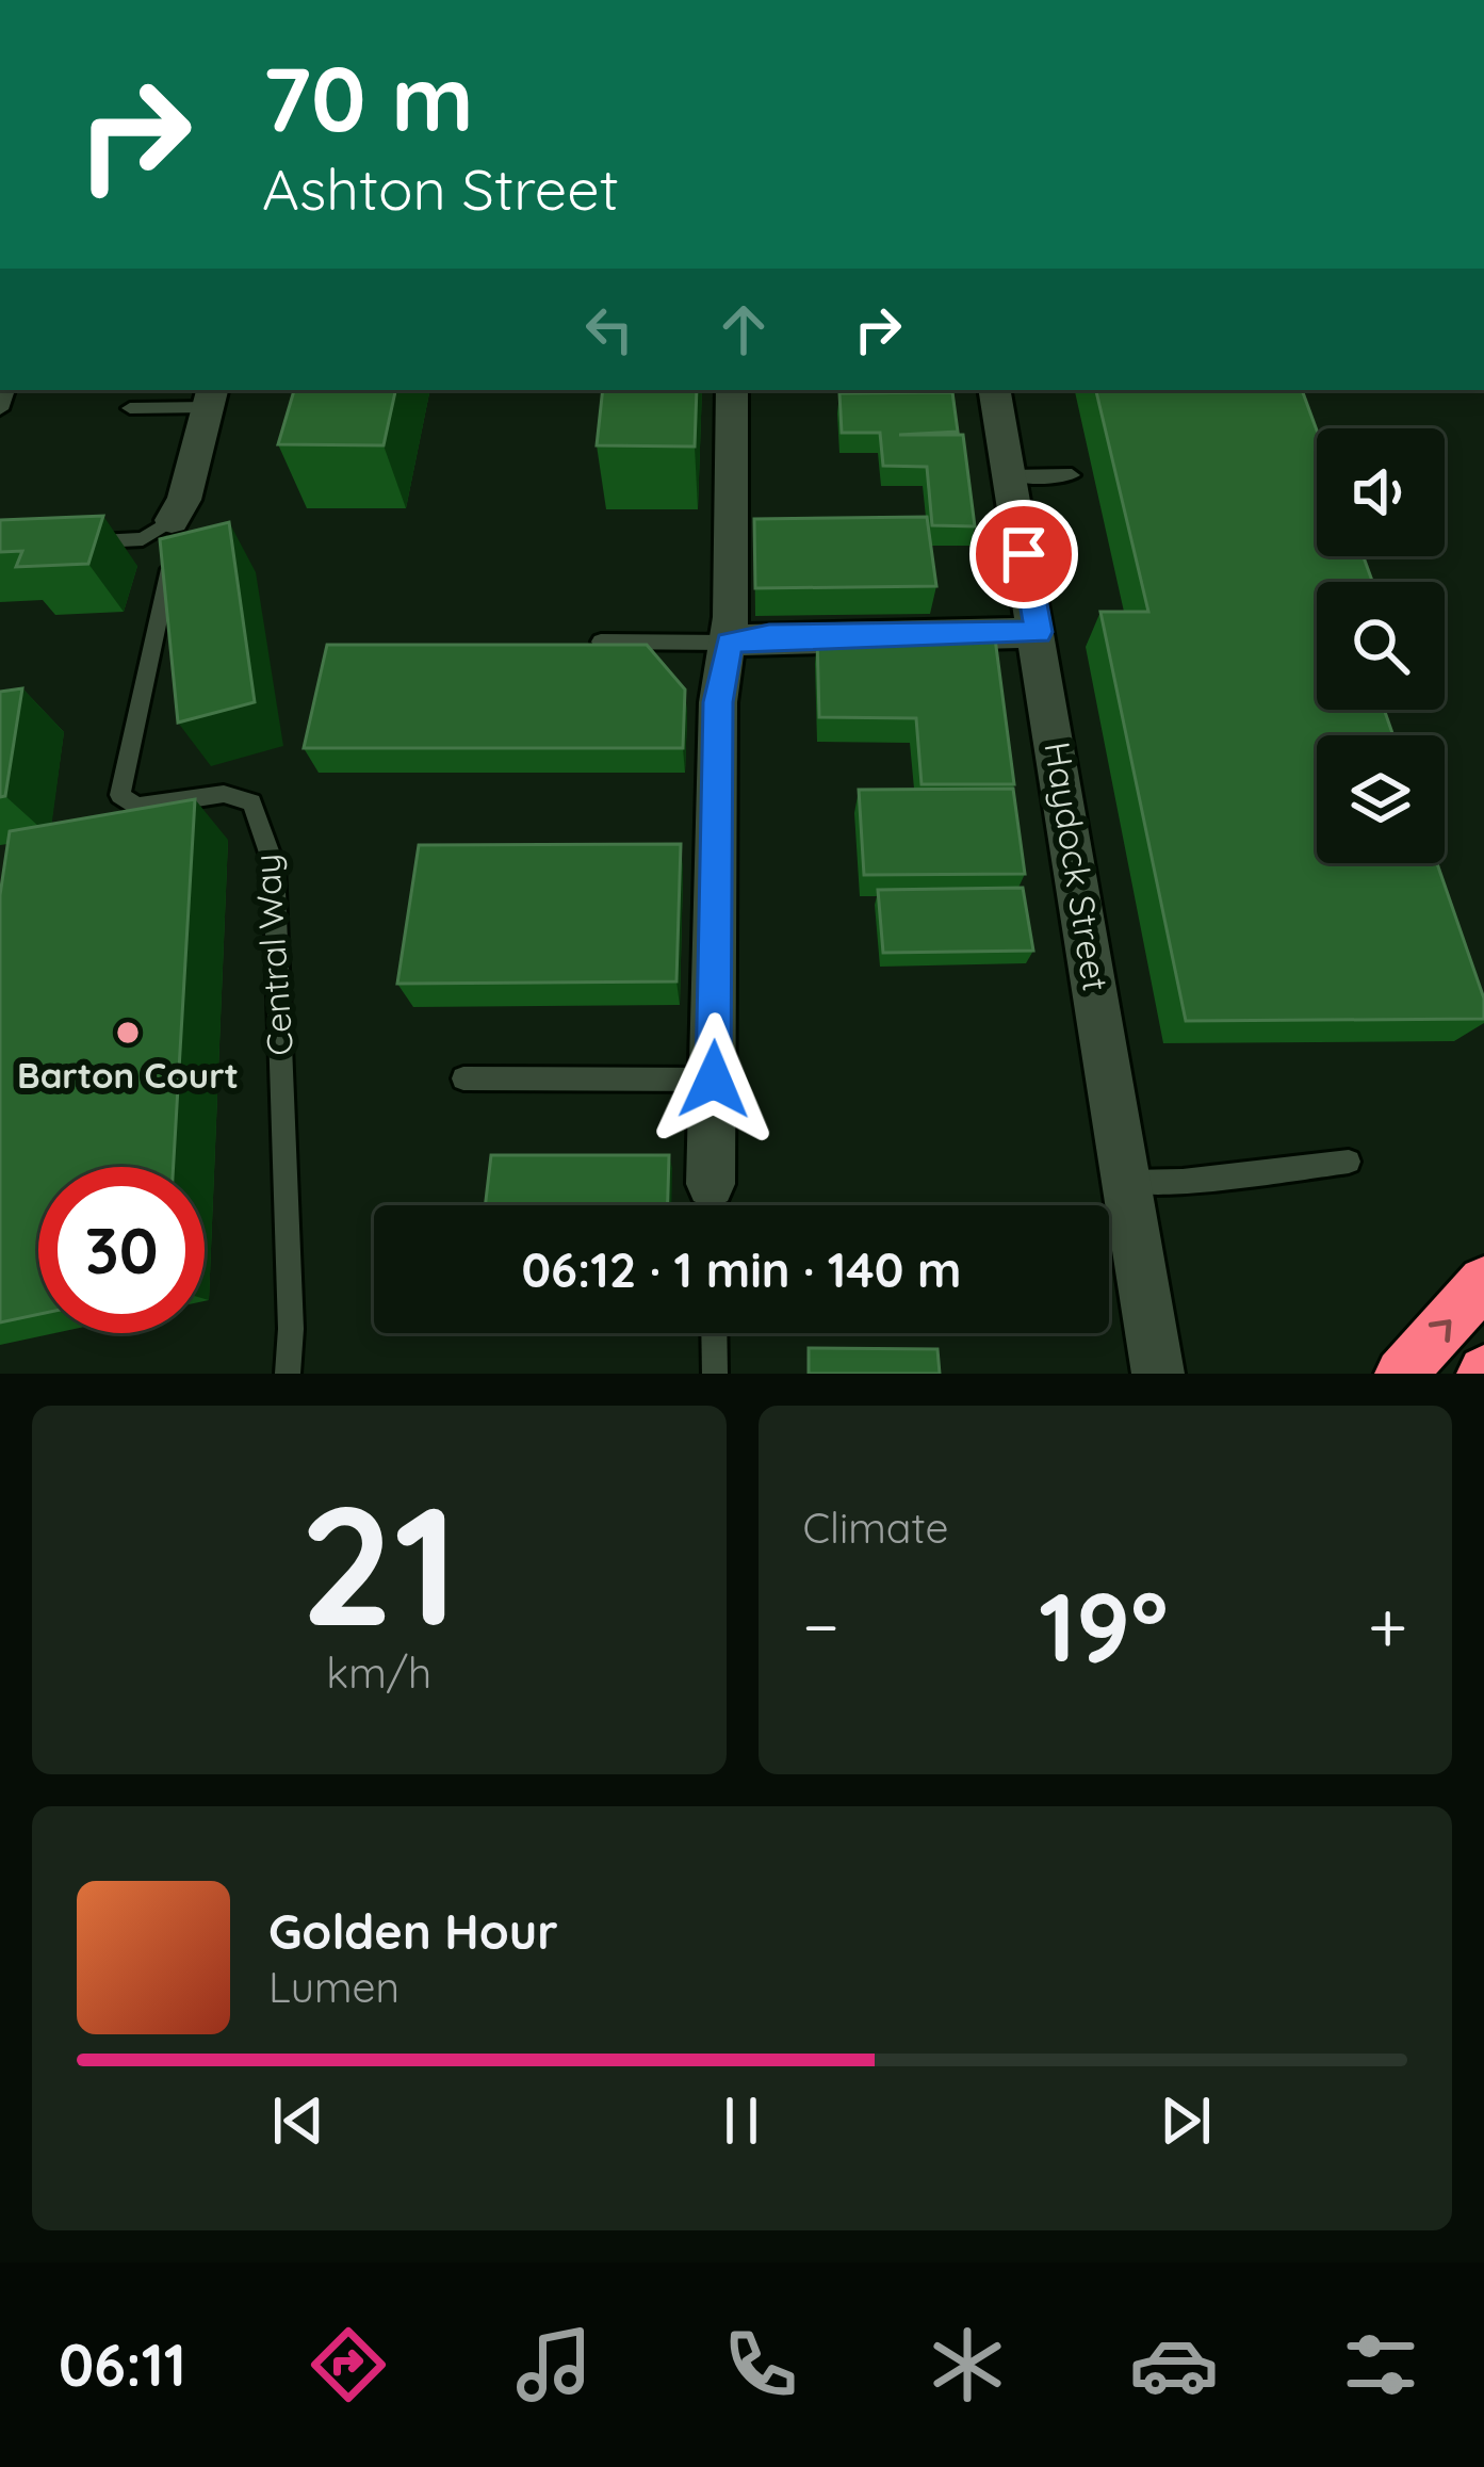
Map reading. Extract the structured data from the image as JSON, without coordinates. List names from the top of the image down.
{
  "streets": {
    "street": ["Haydock Street", "Central Way"]
  },
  "places": ["Barton Court"],
  "page": {
    "turn": ["70 m", "Ashton Street"],
    "limit": "30",
    "trip": "06:12 · 1 min · 140 m",
    "tile": [
      ["21", "km/h"],
      "Climate"
    ],
    "heat": ["−", "19°", "+"],
    "song": ["Golden Hour", "Lumen"],
    "tabs": "06:11"
  }
}
